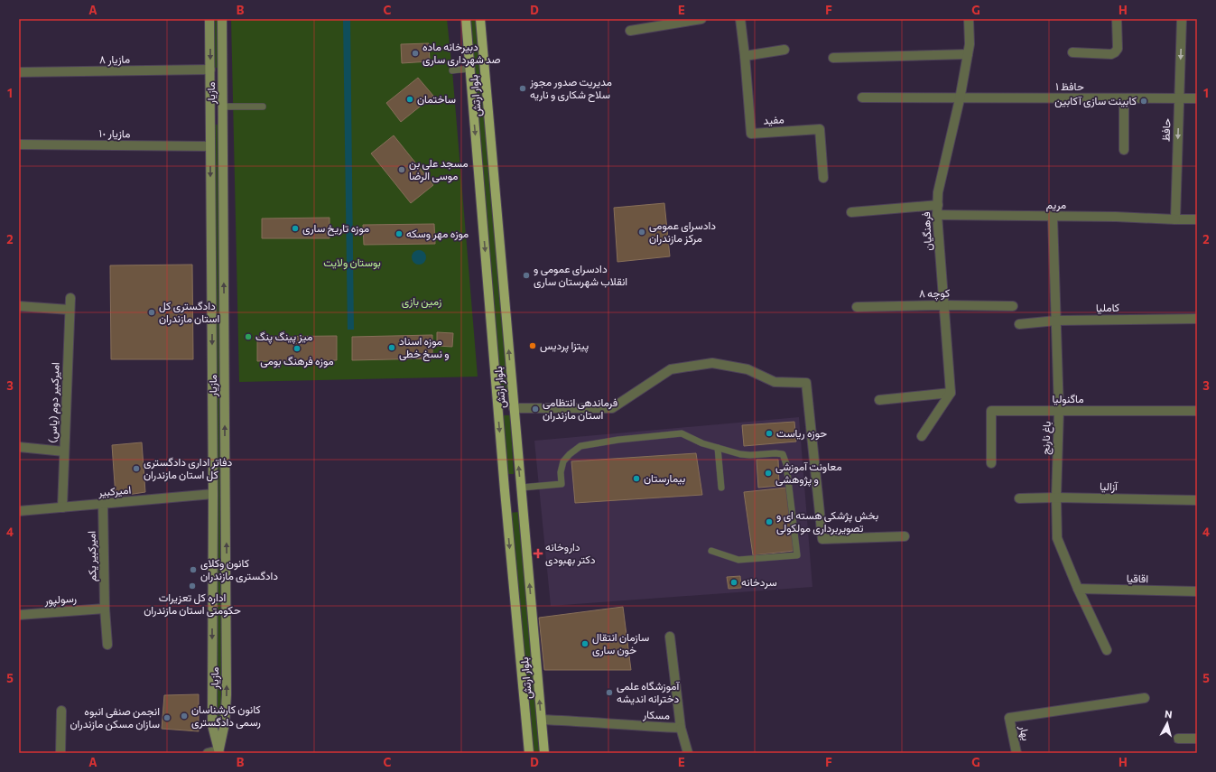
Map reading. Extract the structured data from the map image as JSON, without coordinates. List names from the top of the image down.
{
  "streets": {
    "main road": ["مازیار", "بلوار ارتش"],
    "street": [
      "مازیار ٨",
      "حافظ ۱",
      "مفید",
      "حافظ",
      "مازیار ١٠",
      "مریم",
      "فرهنگیان",
      "کوچه ۸",
      "کاملیا",
      "ماگنولیا",
      "امیرکبیر دوم (یاس)",
      "باغ نارنج",
      "آزالیا",
      "امیرکبیر",
      "امیرکبیر یکم",
      "اقاقیا",
      "رسولپور",
      "مسکار",
      "بهار"
    ]
  },
  "crossings": [
    ["مازیار ٨", "مازیار"],
    ["حافظ ۱", "حافظ"],
    ["حافظ ۱", "فرهنگیان"],
    ["مازیار", "مازیار ١٠"],
    ["مازیار", "امیرکبیر"],
    ["بلوار ارتش", "مسکار"],
    ["حافظ", "مریم"],
    ["مریم", "فرهنگیان"],
    ["مریم", "باغ نارنج"],
    ["فرهنگیان", "کوچه ۸"],
    ["کاملیا", "باغ نارنج"],
    ["ماگنولیا", "باغ نارنج"],
    ["امیرکبیر دوم (یاس)", "امیرکبیر"],
    ["باغ نارنج", "آزالیا"],
    ["باغ نارنج", "اقاقیا"],
    ["امیرکبیر", "امیرکبیر یکم"],
    ["امیرکبیر یکم", "رسولپور"]
  ],
  "one_way": ["حافظ"],
  "parks": ["بوستان ولایت", "زمین بازی"],
  "places": {
    "other": [
      "دبیرخانه ماده صد شهرداری ساری",
      "مدیریت صدور مجوز سلاح شکاری و ناریه",
      "ساختمان",
      "کابینت سازی آکابین",
      "مسجد علی بن موسی الرضا",
      "موزه تاریخ ساری",
      "دادسرای عمومی مرکز مازندران",
      "موزه مهر وسکه",
      "دادسرای عمومی و انقلاب شهرستان ساری",
      "دادگستری کل استان مازندران",
      "میز پینگ پنگ",
      "پیتزا پردیس",
      "موزه اسناد و نسخ خطی",
      "موزه فرهنگ بومی",
      "فرماندهی انتظامی استان مازندران",
      "حوزه ریاست",
      "دفاتر اداری دادگستری کل استان مازندران",
      "معاونت آموزشی و پژوهشی",
      "بیمارستان",
      "بخش پژشکی هسته ای و تصویربرداری مولکولی",
      "کانون وکلای دادگستری مازندران",
      "سردخانه",
      "اداره کل تعزیرات حکومتی استان مازندران",
      "سازمان انتقال خون ساری",
      "آموزشگاه علمی دخترانه اندیشه",
      "کانون کارشناسان رسمی دادگستری",
      "انجمن صنفی انبوه سازان مسکن مازندران"
    ],
    "health": ["داروخانه دکتر بهبودی"]
  },
  "north": "top",
  "grid": {
    "columns": [
      "A",
      "B",
      "C",
      "D",
      "E",
      "F",
      "G",
      "H"
    ],
    "rows": [
      "1",
      "2",
      "3",
      "4",
      "5"
    ]
  }
}
